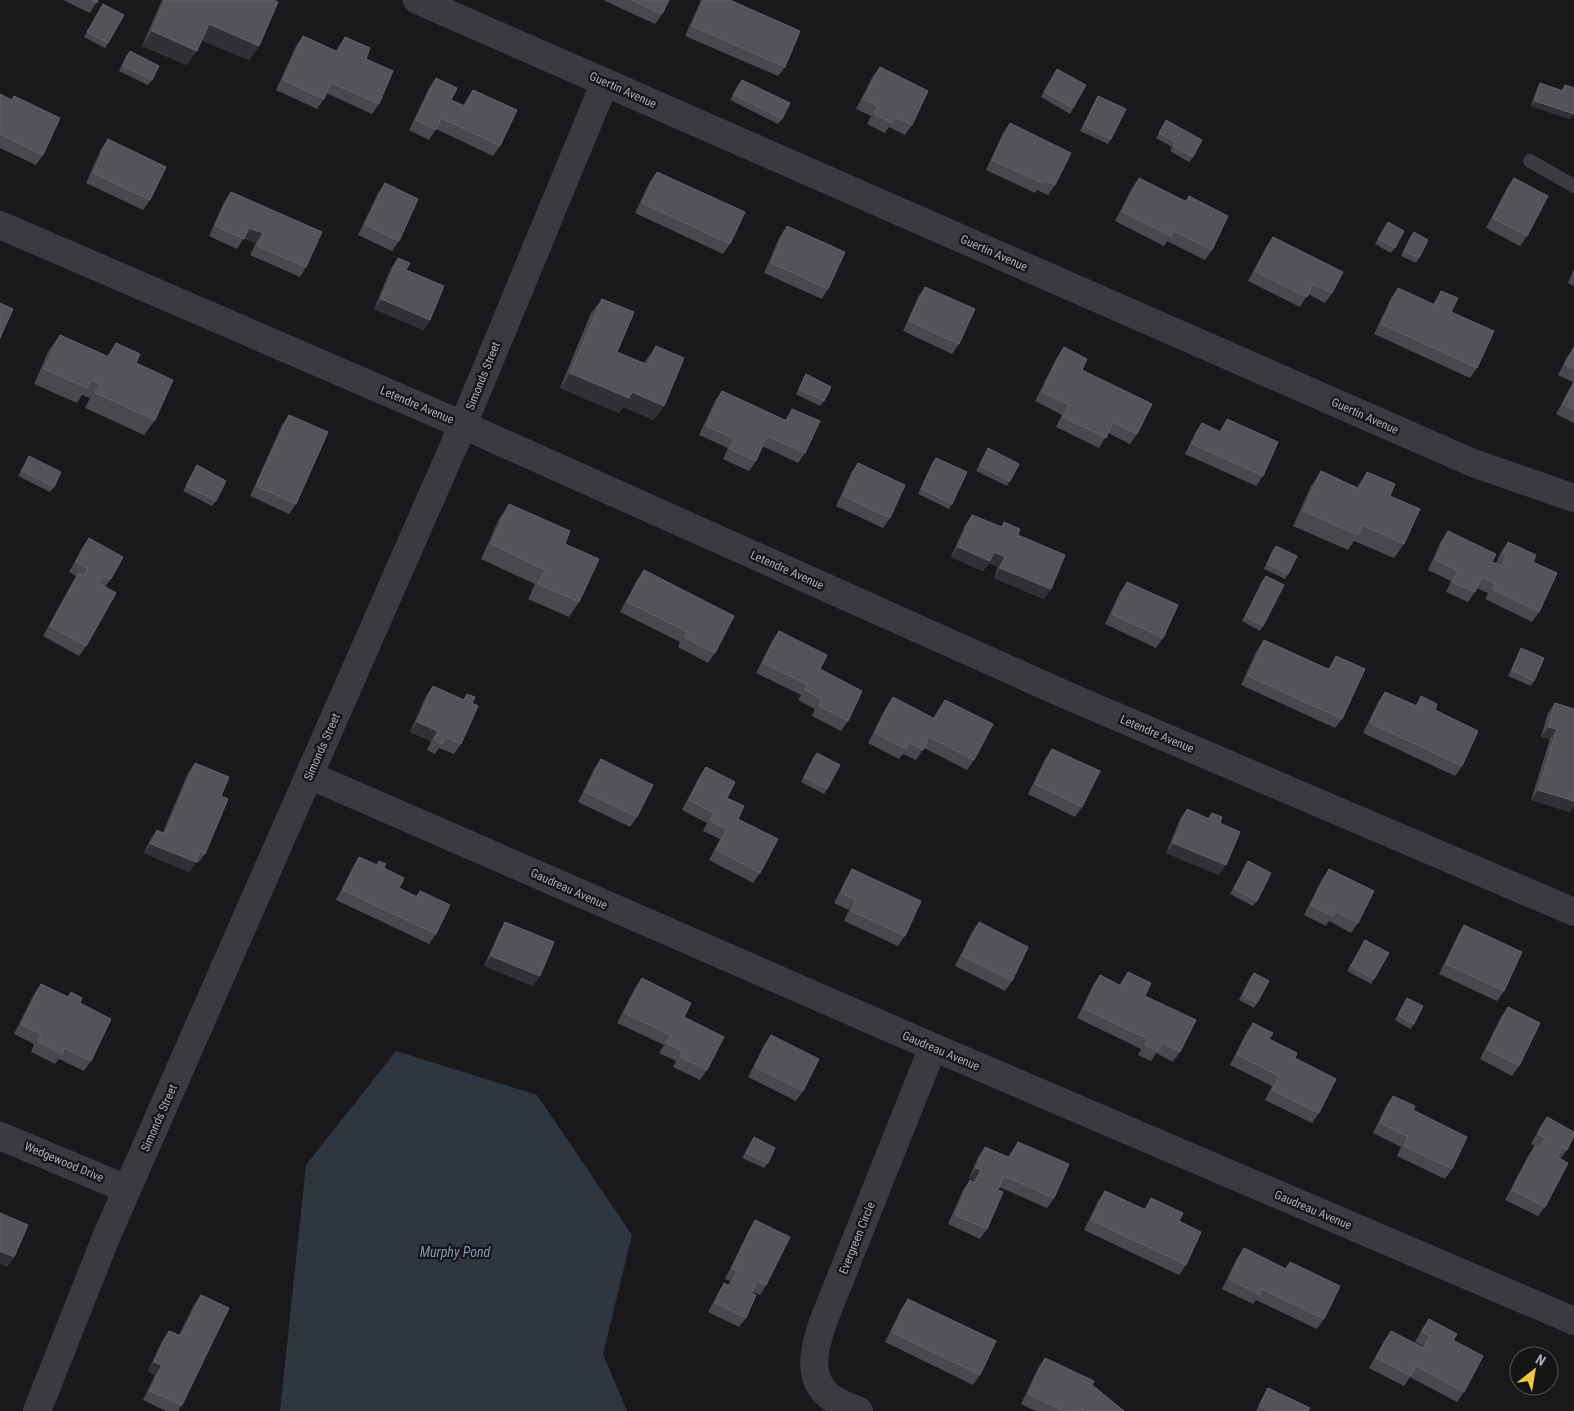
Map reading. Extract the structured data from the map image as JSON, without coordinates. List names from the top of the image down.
{
  "streets": {
    "street": [
      "Guertin Avenue",
      "Simonds Street",
      "Letendre Avenue",
      "Gaudreau Avenue",
      "Wedgewood Drive",
      "Evergreen Circle"
    ]
  },
  "crossings": [
    ["Guertin Avenue", "Simonds Street"],
    ["Simonds Street", "Letendre Avenue"],
    ["Simonds Street", "Gaudreau Avenue"],
    ["Simonds Street", "Wedgewood Drive"],
    ["Gaudreau Avenue", "Evergreen Circle"]
  ],
  "water": ["Murphy Pond"],
  "north": "top right"
}
